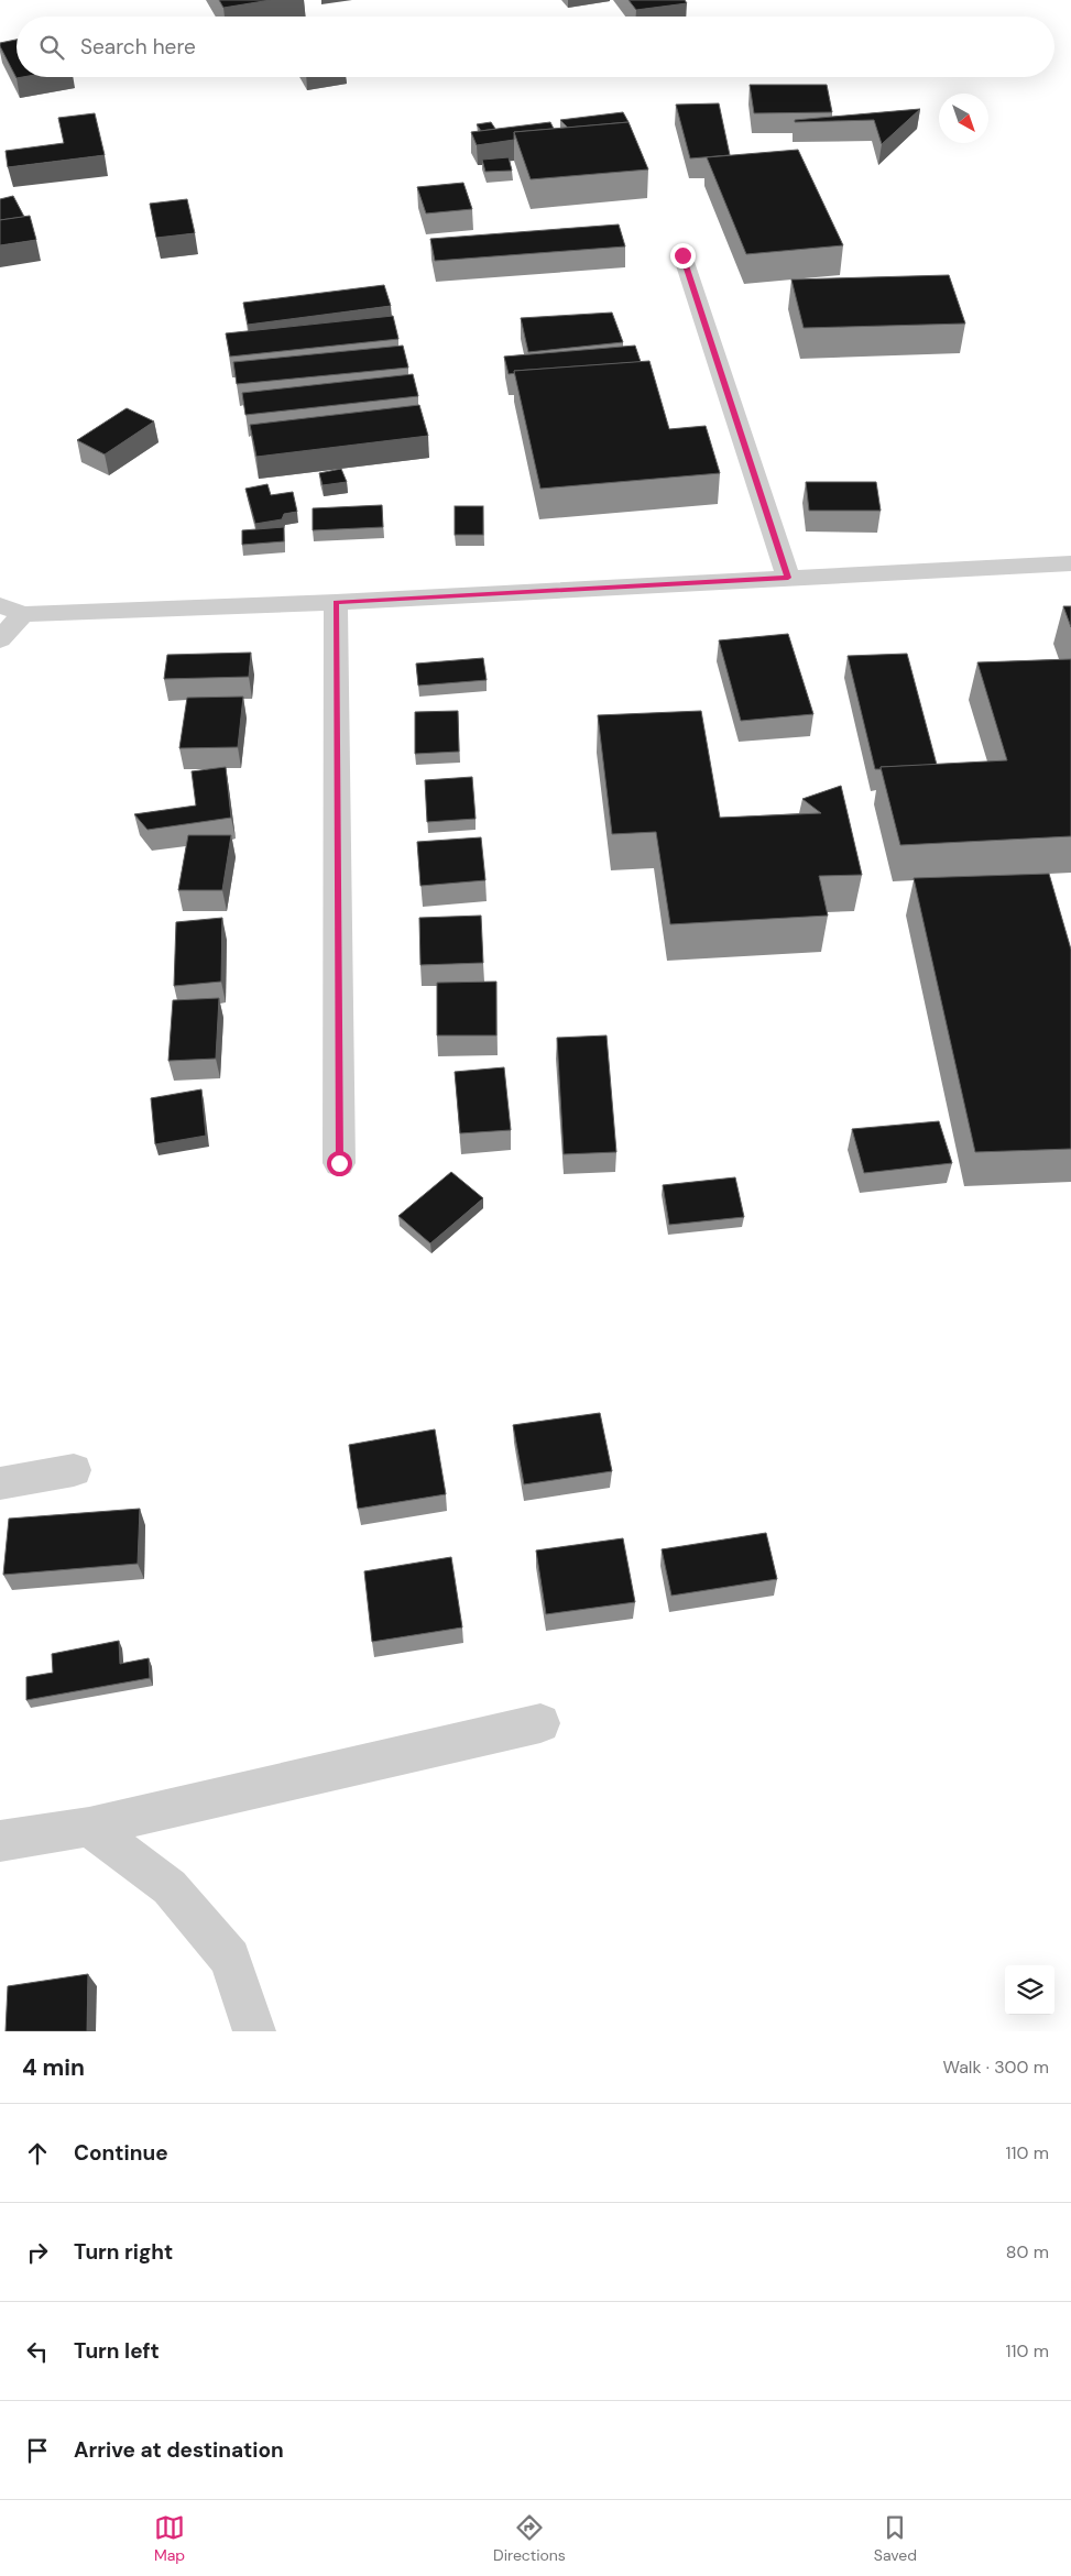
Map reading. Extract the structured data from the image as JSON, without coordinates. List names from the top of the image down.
{
  "north": "bottom right",
  "page": {
    "search": "Search here",
    "heading": ["4 min", "Walk · 300 m"],
    "list": [
      ["Continue", "110 m"],
      ["Turn right", "80 m"],
      ["Turn left", "110 m"],
      "Arrive at destination"
    ],
    "nav": ["Map", "Directions", "Saved"]
  }
}
